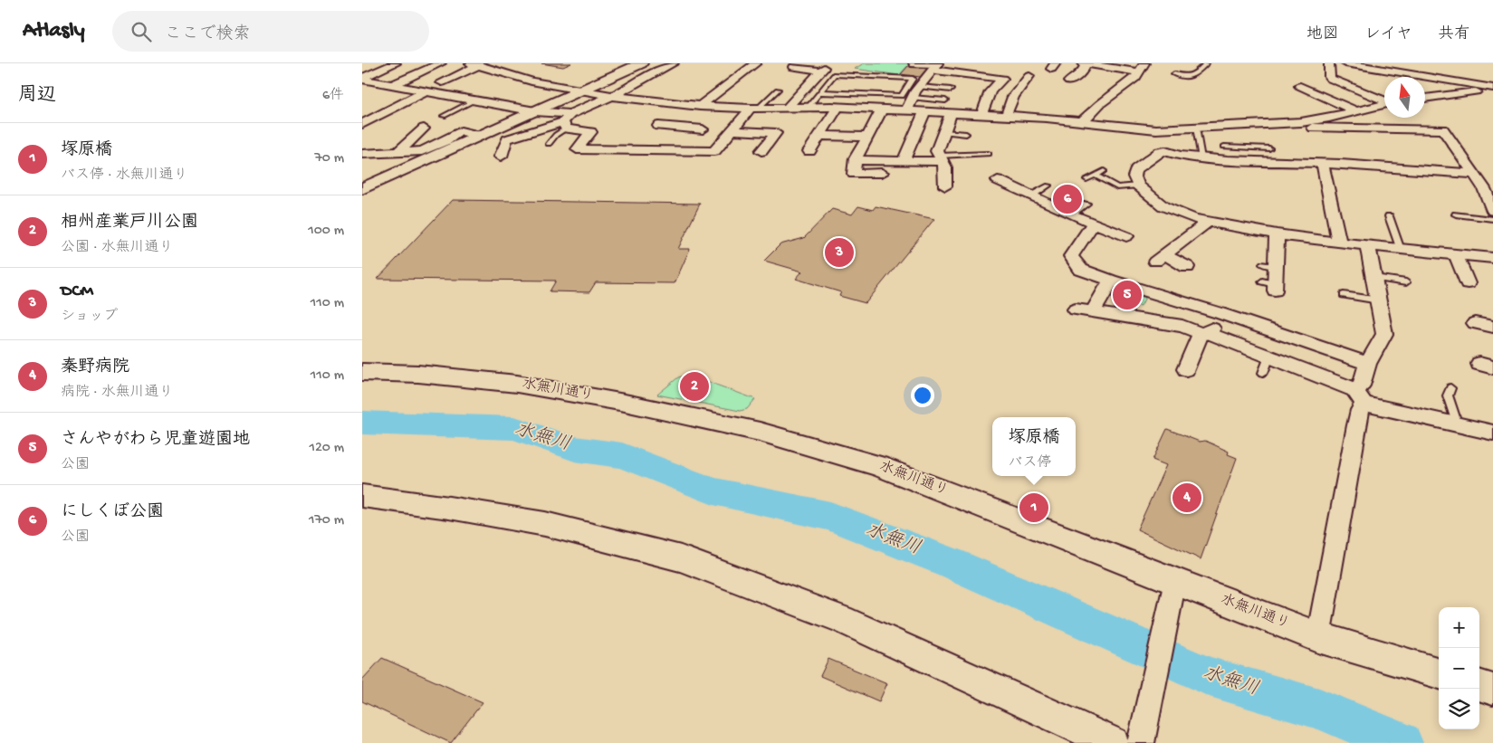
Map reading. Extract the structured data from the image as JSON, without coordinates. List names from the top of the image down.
{
  "streets": {
    "street": ["水無川通り"]
  },
  "water": ["水無川"],
  "north": "top",
  "page": {
    "header": "Atlasly",
    "search": "ここで検索",
    "nav": ["地図", "レイヤ", "共有"],
    "heading": ["周辺", "6件"],
    "list": [
      {
        "mark": "1",
        "name": "塚原橋",
        "note": "バス停 · 水無川通り",
        "value": "70 m"
      },
      {
        "mark": "2",
        "name": "相州産業戸川公園",
        "note": "公園 · 水無川通り",
        "value": "100 m"
      },
      {
        "mark": "3",
        "name": "DCM",
        "note": "ショップ",
        "value": "110 m"
      },
      {
        "mark": "4",
        "name": "秦野病院",
        "note": "病院 · 水無川通り",
        "value": "110 m"
      },
      {
        "mark": "5",
        "name": "さんやがわら児童遊園地",
        "note": "公園",
        "value": "120 m"
      },
      {
        "mark": "6",
        "name": "にしくぼ公園",
        "note": "公園",
        "value": "170 m"
      }
    ],
    "pins": [
      "6",
      "3",
      "5",
      "2",
      "4",
      "1"
    ],
    "popup": ["塚原橋", "バス停"],
    "map_buttons": ["+", "−"]
  }
}
